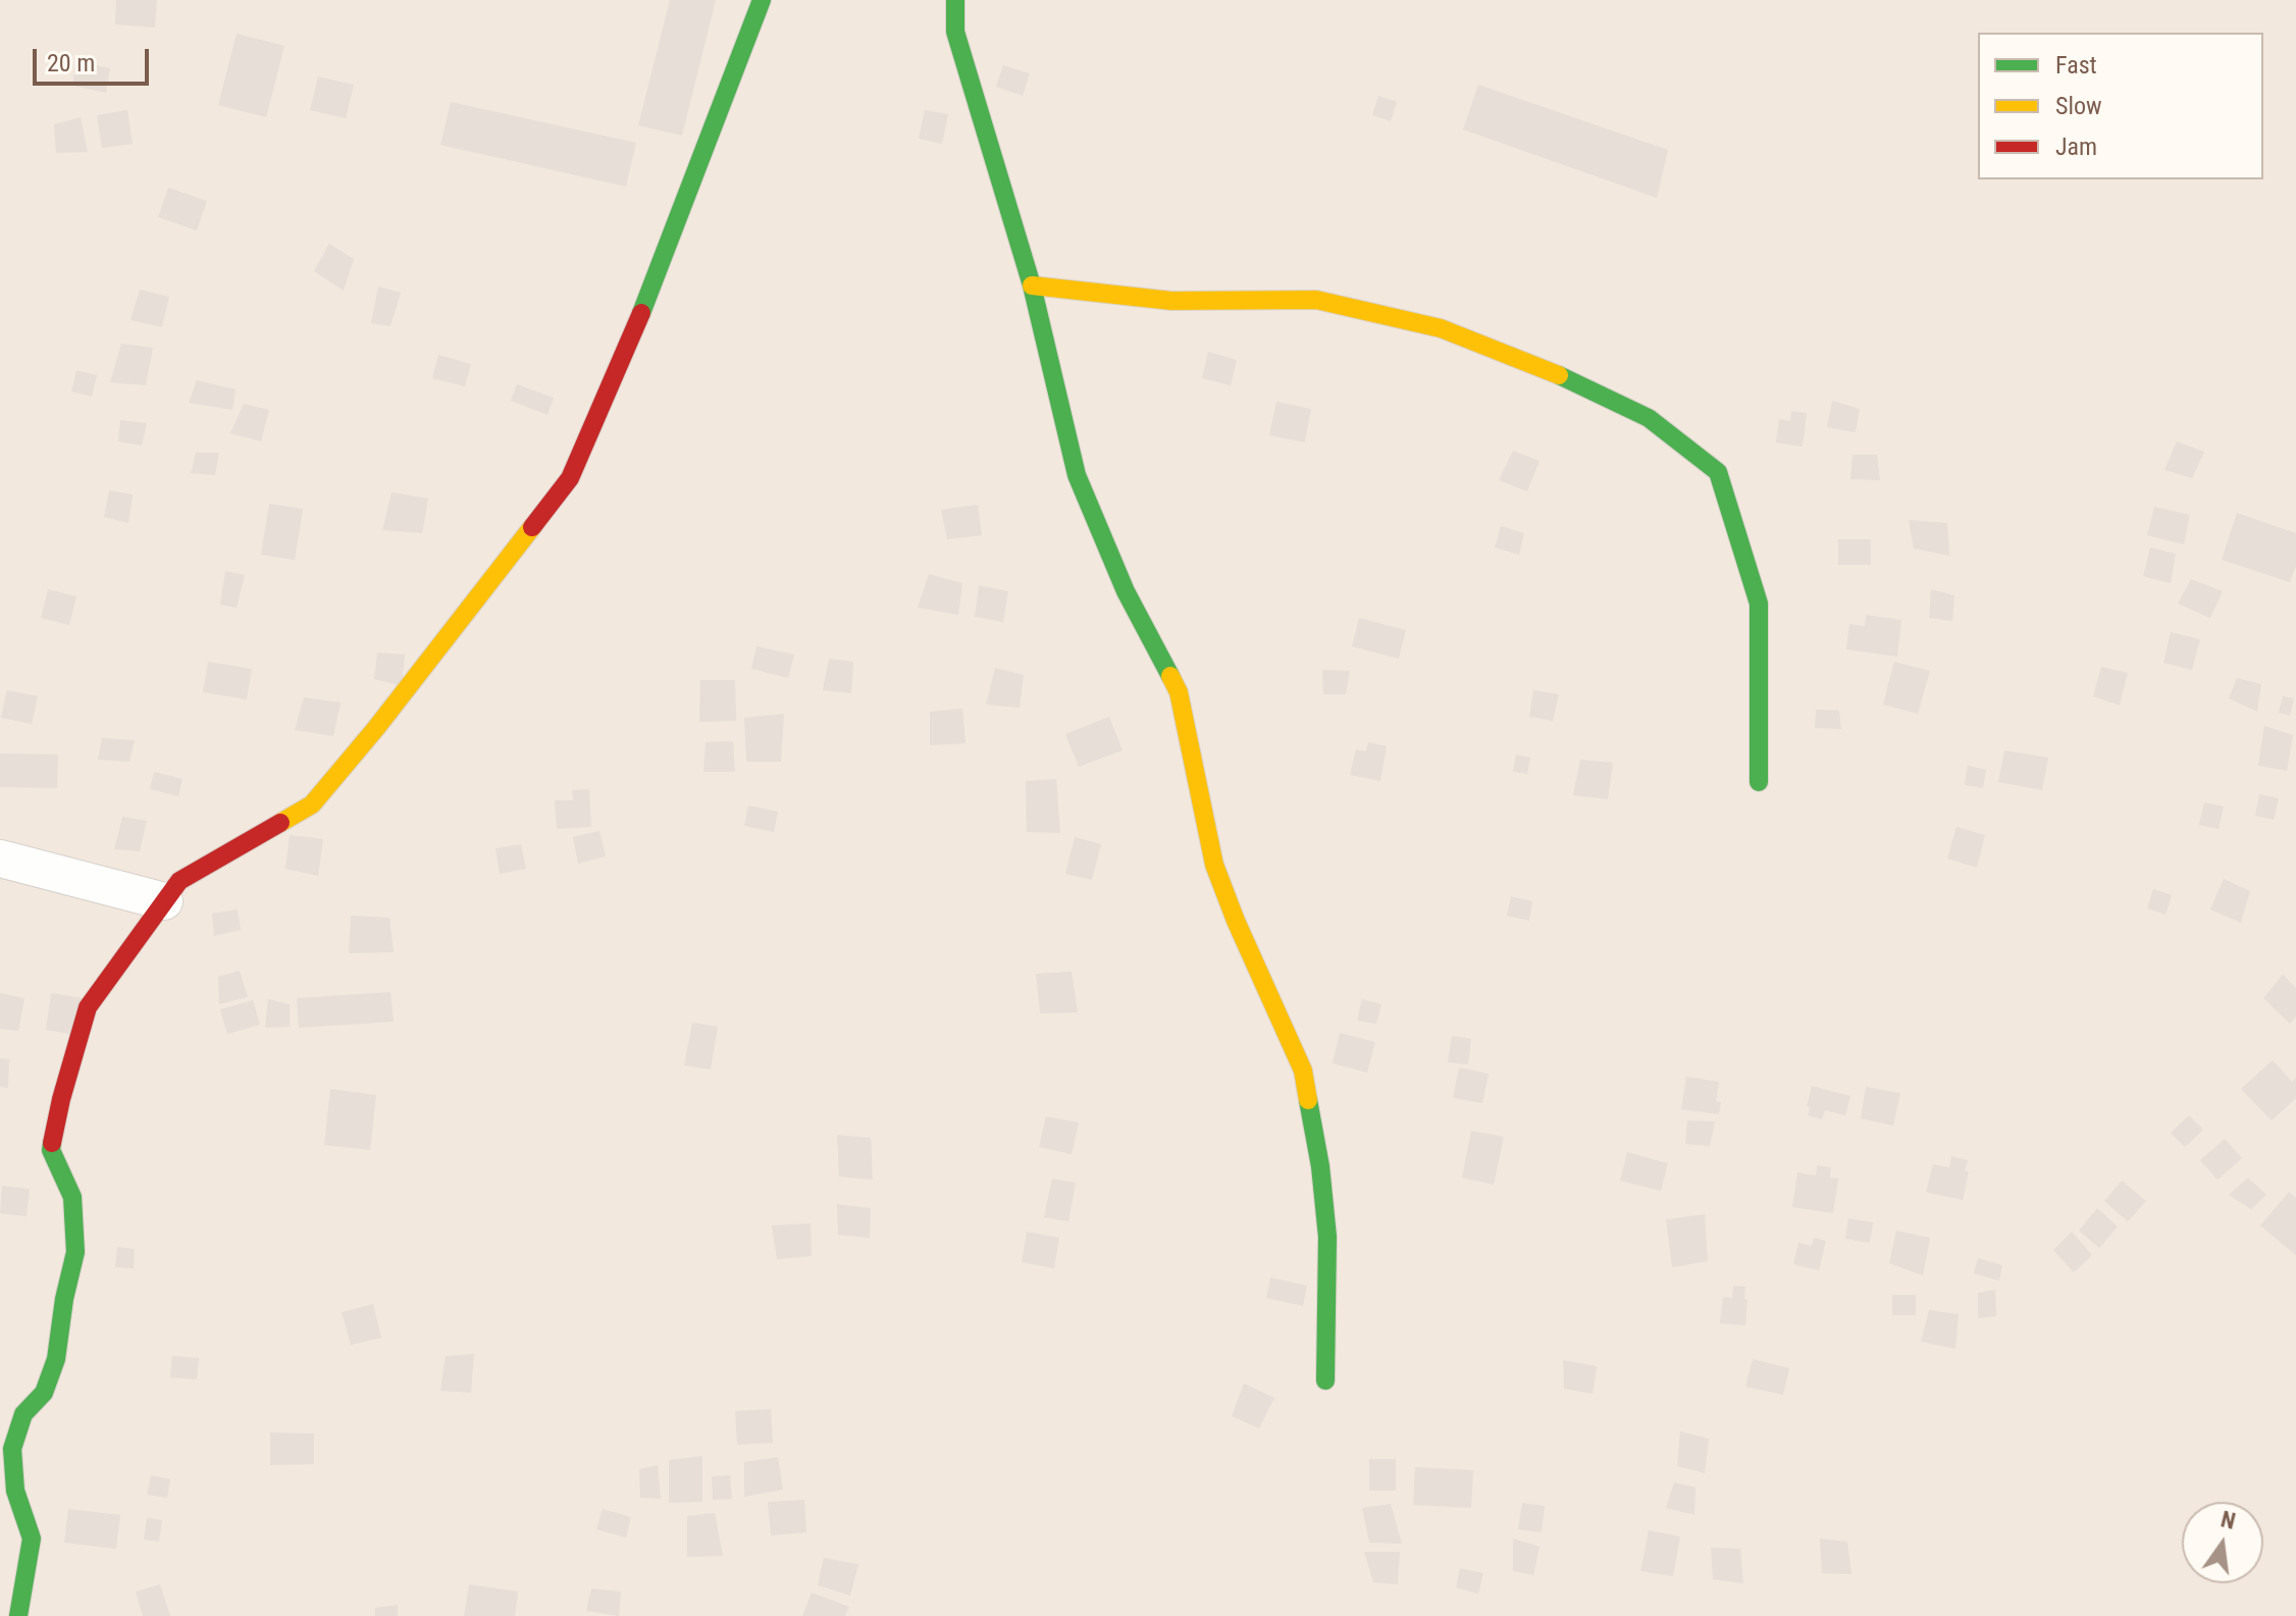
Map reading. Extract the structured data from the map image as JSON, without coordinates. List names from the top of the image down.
{
  "legend": ["Fast", "Slow", "Jam"],
  "scale_bar": "20 m",
  "north": "top"
}
